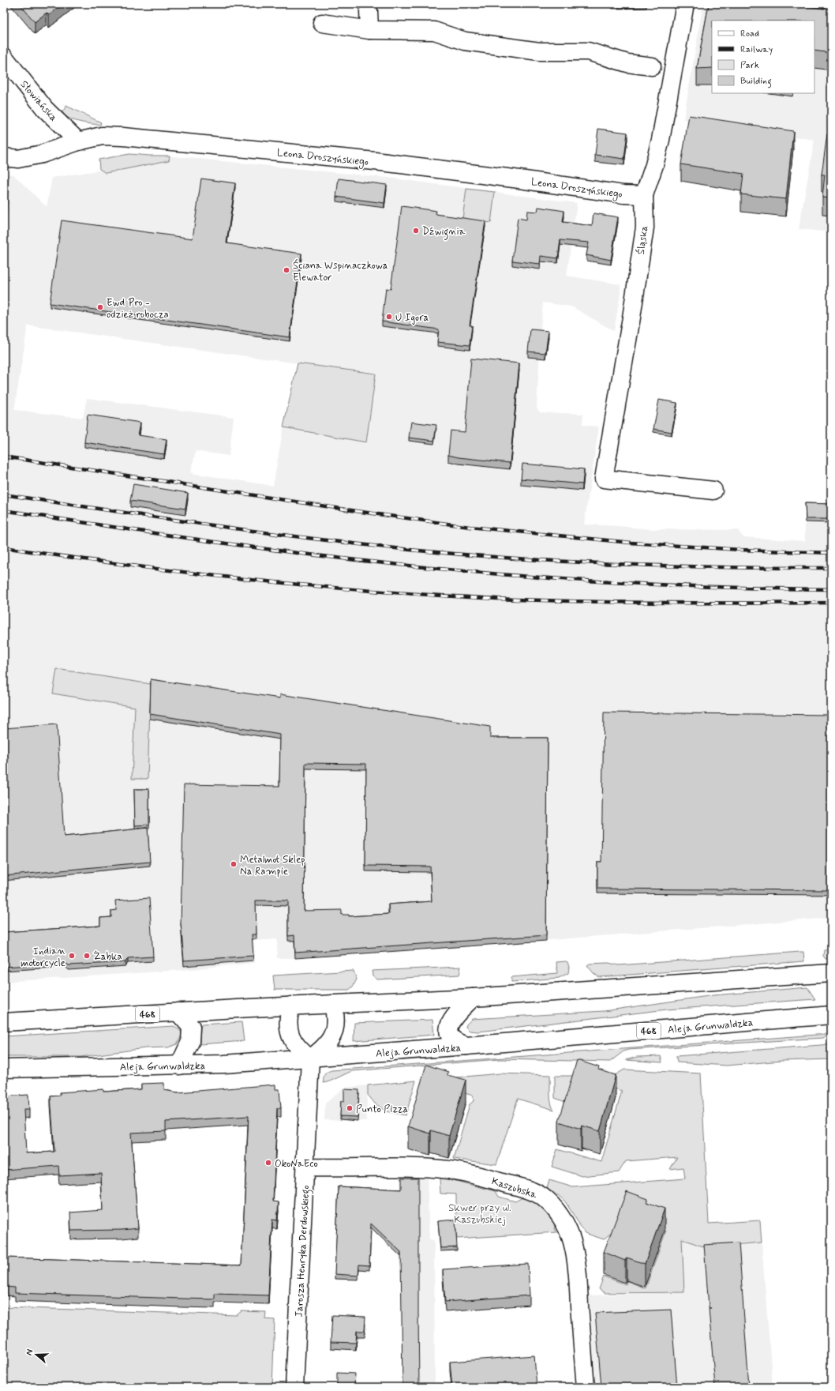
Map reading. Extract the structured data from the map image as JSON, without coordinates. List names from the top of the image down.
{
  "streets": {
    "street": [
      "Słowiańska",
      "Leona Droszyńskiego",
      "Śląska",
      "468",
      "Aleja Grunwaldzka",
      "Kaszubska",
      "Jarosza Henryka Derdowskiego"
    ]
  },
  "crossings": [
    ["Słowiańska", "Leona Droszyńskiego"],
    ["Leona Droszyńskiego", "Śląska"],
    ["468", "Aleja Grunwaldzka"],
    ["468", "Jarosza Henryka Derdowskiego"],
    ["Aleja Grunwaldzka", "Jarosza Henryka Derdowskiego"],
    ["Kaszubska", "Jarosza Henryka Derdowskiego"]
  ],
  "parks": ["Skwer przy ul. Kaszubskiej"],
  "places": [
    "Dźwignia",
    "Ściana Wspinaczkowa Elewator",
    "Ewd Pro - odzież robocza",
    "U Igora",
    "Metalmot Sklep Na Rampie",
    "Indian motorcycle",
    "Żabka",
    "Punto Pizza",
    "OkoNaEco"
  ],
  "legend": [
    "Road",
    "Railway",
    "Park",
    "Building"
  ],
  "north": "left"
}
